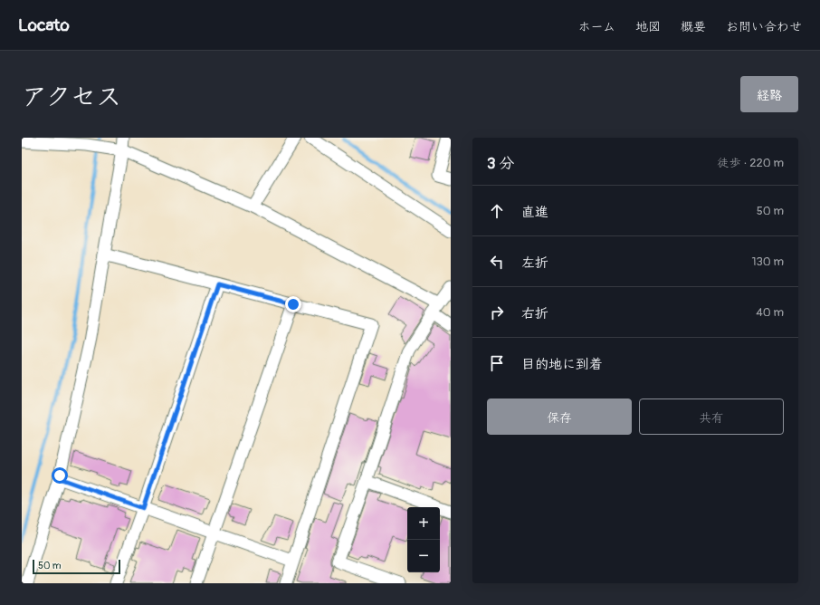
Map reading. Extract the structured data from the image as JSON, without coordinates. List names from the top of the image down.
{
  "scale_bar": "50 m",
  "page": {
    "header": "Locato",
    "nav": [
      "ホーム",
      "地図",
      "概要",
      "お問い合わせ"
    ],
    "title": "アクセス",
    "buttons": [
      "経路",
      ["保存", "共有"]
    ],
    "heading": ["3 分", "徒歩 · 220 m"],
    "list": [
      ["直進", "50 m"],
      ["左折", "130 m"],
      ["右折", "40 m"],
      "目的地に到着"
    ],
    "map_buttons": ["+", "−"],
    "scale": "50 m"
  }
}
